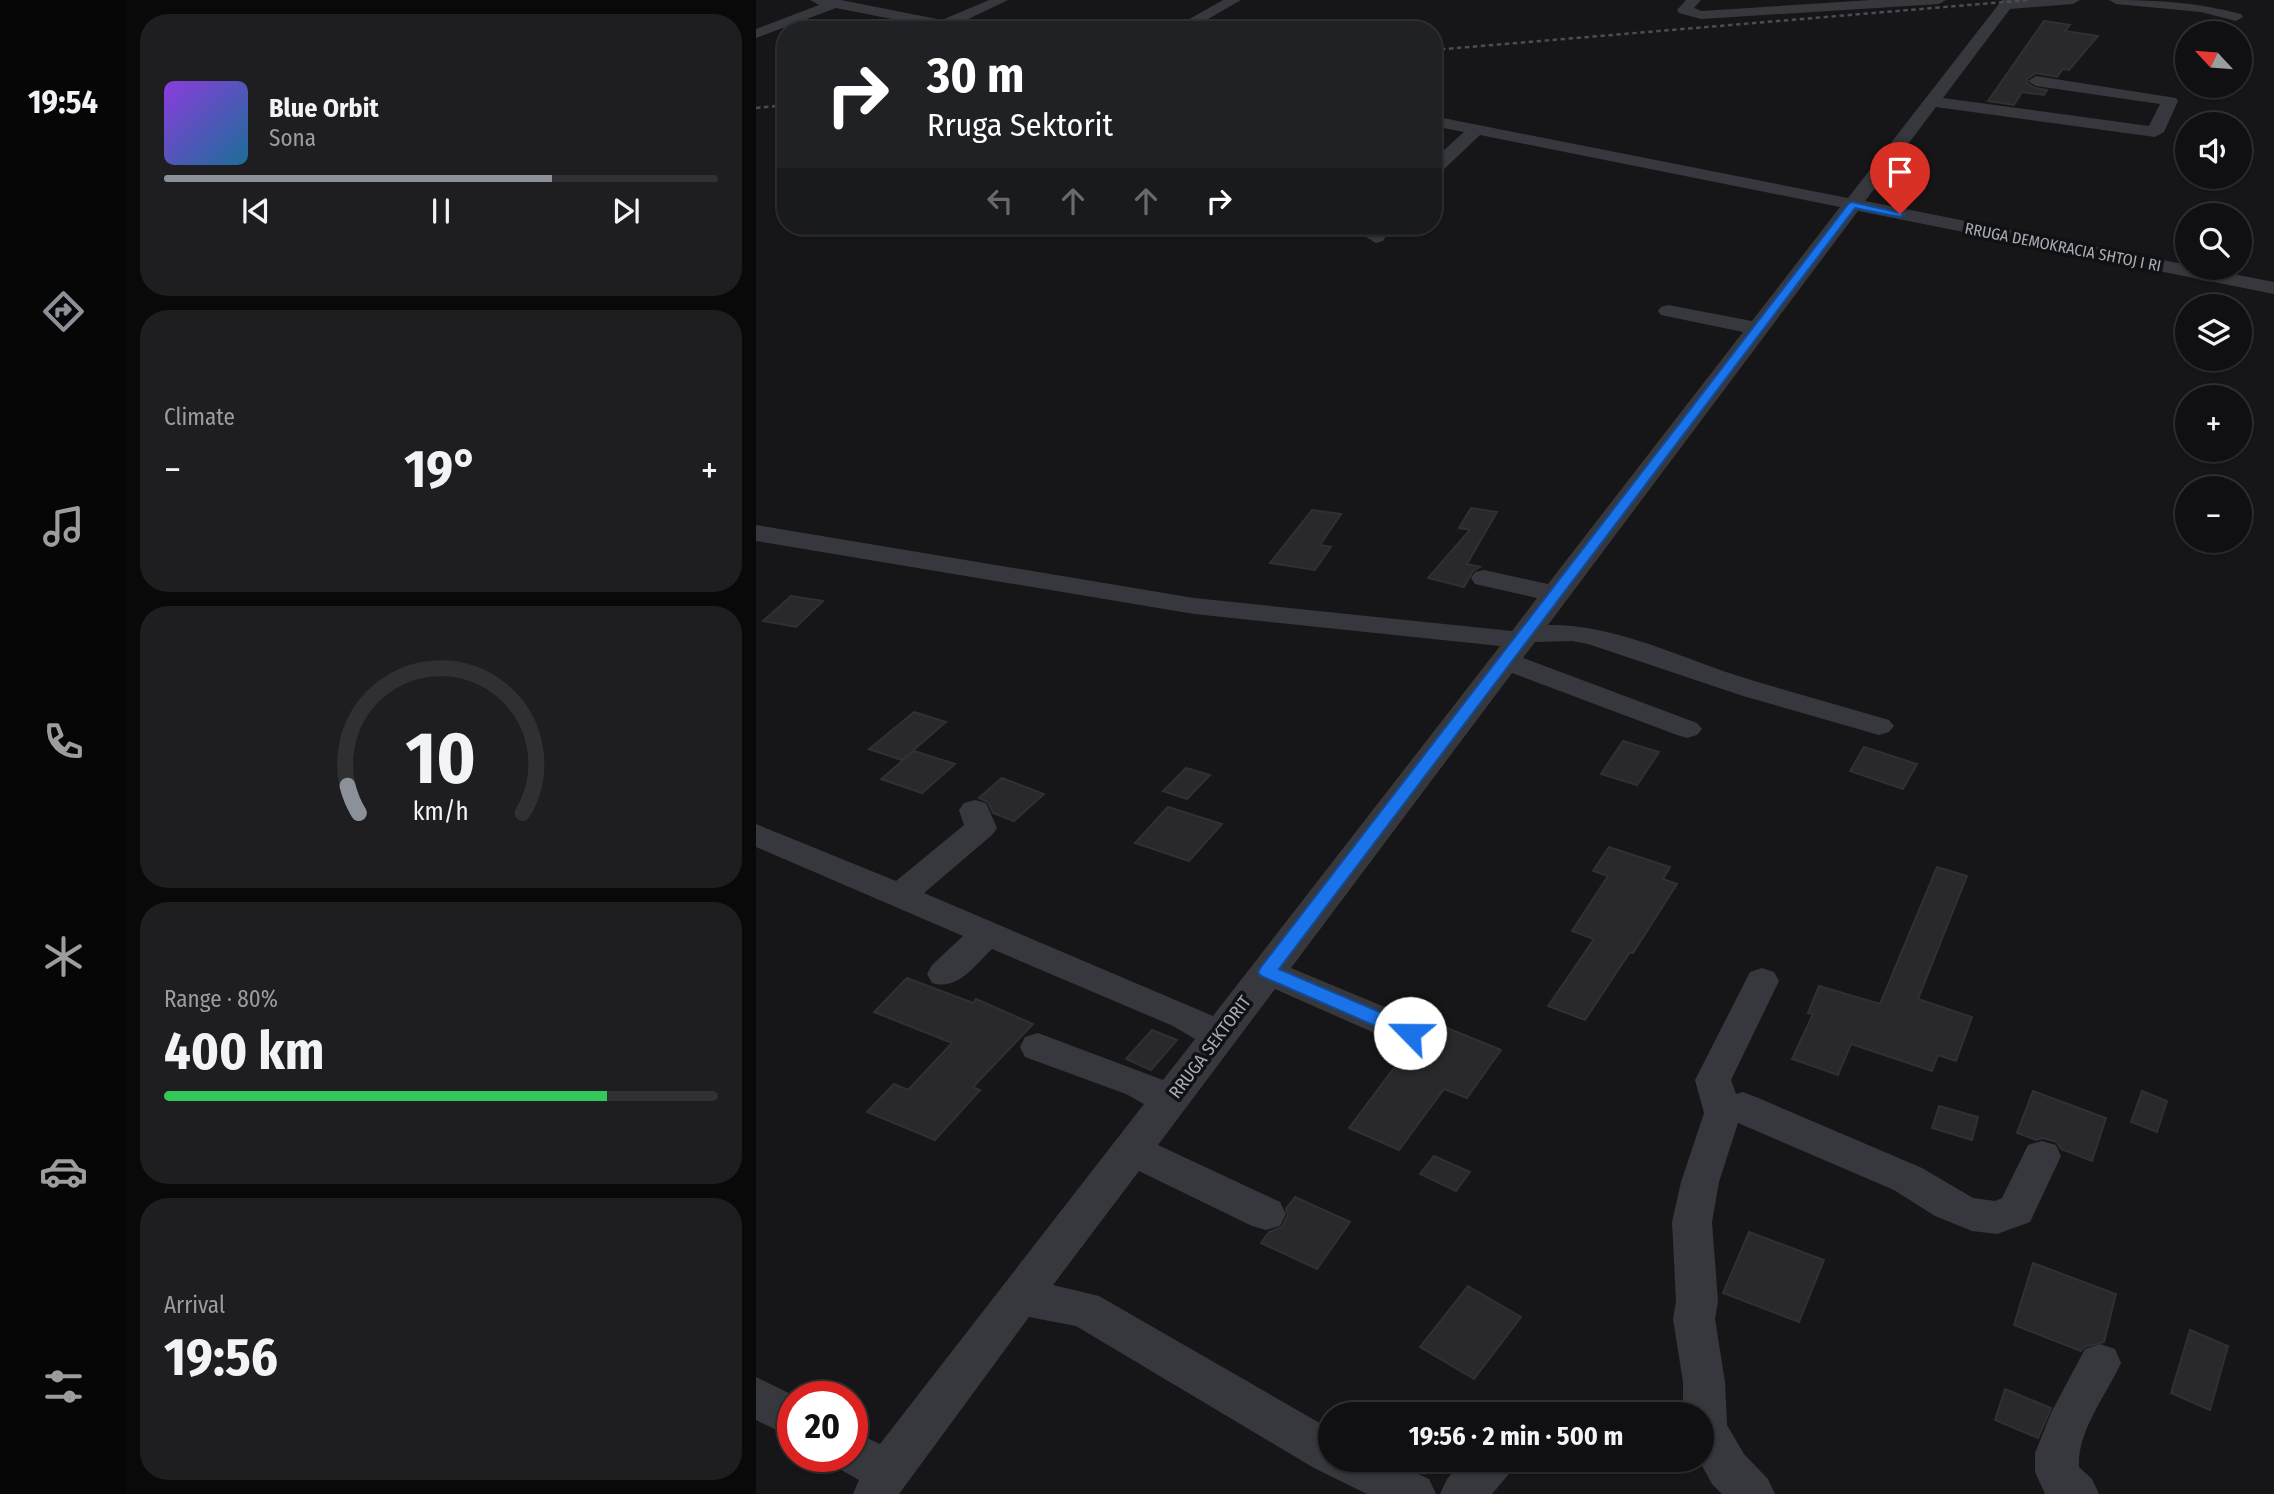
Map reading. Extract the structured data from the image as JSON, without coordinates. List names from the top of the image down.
{
  "streets": {
    "street": ["RRUGA DEMOKRACIA SHTOJ I RI", "RRUGA SEKTORIT"]
  },
  "crossings": [
    ["RRUGA DEMOKRACIA SHTOJ I RI", "RRUGA SEKTORIT"]
  ],
  "north": "top left",
  "page": {
    "tabs": "19:54",
    "map_buttons": ["+", "−"],
    "turn": ["30 m", "Rruga Sektorit"],
    "song": ["Blue Orbit", "Sona"],
    "tile": [
      "Climate",
      ["Range · 80%", "400 km"],
      ["Arrival", "19:56"]
    ],
    "heat": ["−", "19°", "+"],
    "limit": "20",
    "trip": "19:56 · 2 min · 500 m",
    "gauge": ["10", "km/h"]
  }
}
